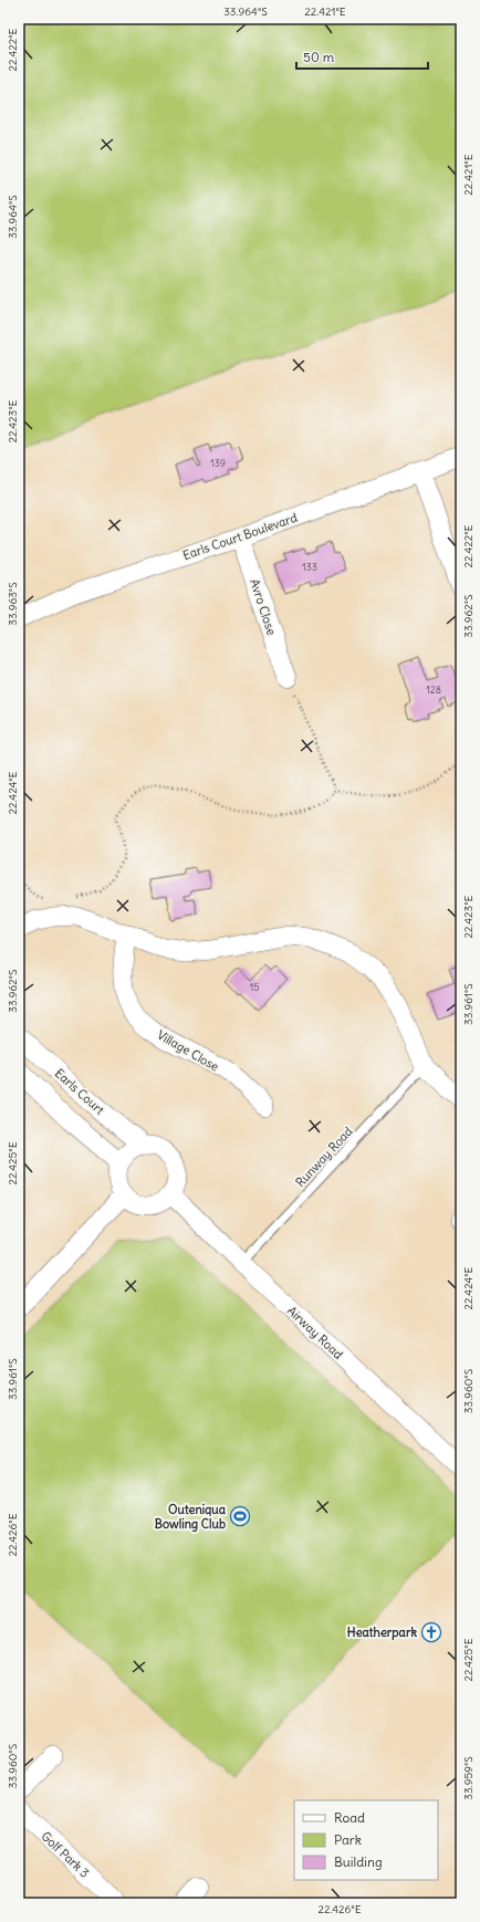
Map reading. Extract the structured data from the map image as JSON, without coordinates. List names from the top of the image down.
{
  "streets": {
    "street": [
      "Earls Court Boulevard",
      "Avro Close",
      "Village Close",
      "Earls Court",
      "Airway Road",
      "Golf Park 3"
    ],
    "lane": ["Runway Road"]
  },
  "crossings": [
    ["Earls Court Boulevard", "Avro Close"],
    ["Earls Court", "Airway Road"],
    ["Runway Road", "Airway Road"]
  ],
  "places": {
    "sports": ["Outeniqua Bowling Club"],
    "church": ["Heatherpark"]
  },
  "house_numbers": [
    "139",
    "133",
    "128",
    "15"
  ],
  "legend": ["Road", "Park", "Building"],
  "scale_bar": "50 m",
  "coordinates": [
    "33.964°S",
    "22.421°E",
    "22.422°E",
    "22.423°E",
    "33.963°S",
    "33.962°S",
    "22.424°E",
    "33.961°S",
    "22.425°E",
    "33.960°S",
    "22.426°E",
    "33.959°S"
  ]
}
